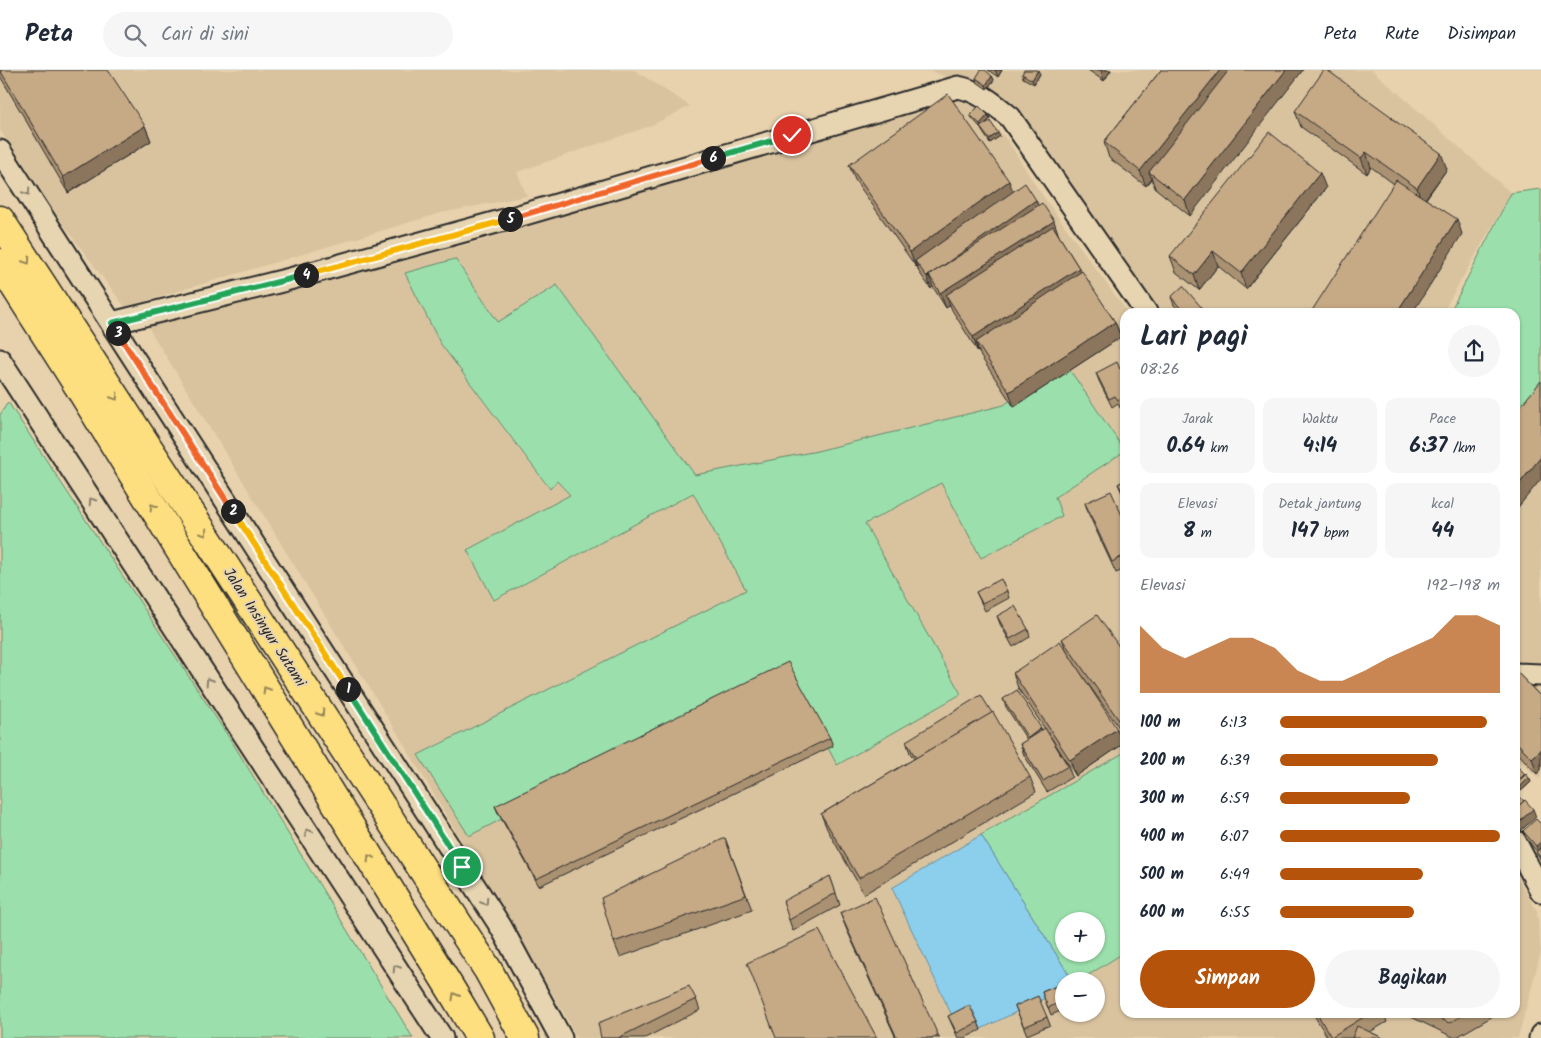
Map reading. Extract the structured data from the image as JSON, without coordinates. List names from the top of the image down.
{
  "streets": {
    "highway": ["Jalan Insinyur Sutami"]
  },
  "page": {
    "header": "Peta",
    "search": "Cari di sini",
    "nav": ["Peta", "Rute", "Disimpan"],
    "pins": [
      "6",
      "5",
      "4",
      "3",
      "2",
      "1"
    ],
    "heading": ["Lari pagi", "08:26"],
    "stats": [
      ["Jarak", "0.64 km"],
      ["Waktu", "4:14"],
      ["Pace", "6:37 /km"],
      ["Elevasi", "8 m"],
      ["Detak jantung", "147 bpm"],
      ["kcal", "44"]
    ],
    "chart": ["Elevasi", "192–198 m"],
    "list": [
      {
        "name": "100 m",
        "note": "6:13"
      },
      {
        "name": "200 m",
        "note": "6:39"
      },
      {
        "name": "300 m",
        "note": "6:59"
      },
      {
        "name": "400 m",
        "note": "6:07"
      },
      {
        "name": "500 m",
        "note": "6:49"
      },
      {
        "name": "600 m",
        "note": "6:55"
      }
    ],
    "map_buttons": ["+", "−"],
    "buttons": ["Simpan", "Bagikan"]
  }
}
